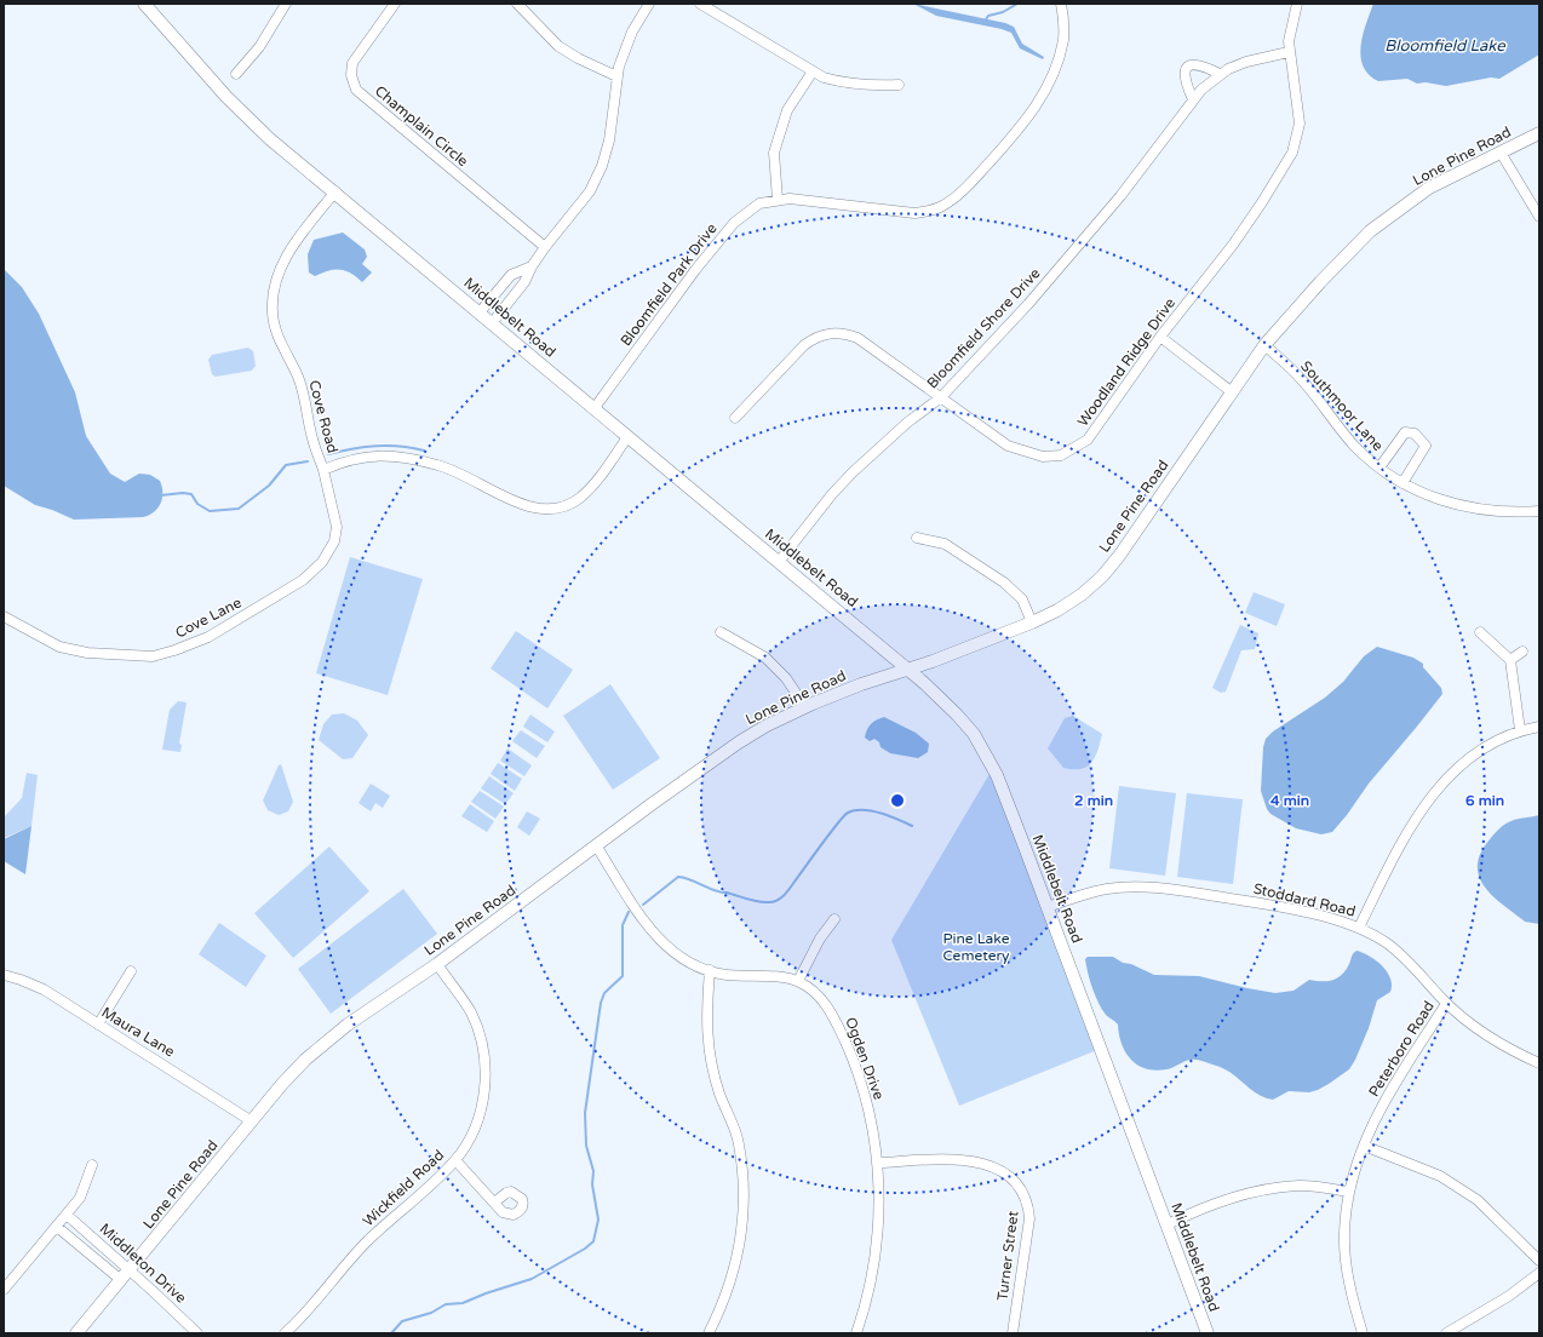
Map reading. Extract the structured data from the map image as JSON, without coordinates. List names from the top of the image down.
{
  "streets": {
    "street": [
      "Champlain Circle",
      "Lone Pine Road",
      "Bloomfield Park Drive",
      "Middlebelt Road",
      "Bloomfield Shore Drive",
      "Woodland Ridge Drive",
      "Southmoor Lane",
      "Cove Road",
      "Cove Lane",
      "Stoddard Road",
      "Maura Lane",
      "Peterboro Road",
      "Ogden Drive",
      "Wickfield Road",
      "Turner Street",
      "Middleton Drive"
    ]
  },
  "crossings": [
    ["Lone Pine Road", "Middlebelt Road"],
    ["Lone Pine Road", "Southmoor Lane"],
    ["Lone Pine Road", "Maura Lane"],
    ["Lone Pine Road", "Ogden Drive"],
    ["Lone Pine Road", "Wickfield Road"],
    ["Lone Pine Road", "Middleton Drive"],
    ["Bloomfield Park Drive", "Middlebelt Road"],
    ["Middlebelt Road", "Bloomfield Shore Drive"],
    ["Middlebelt Road", "Cove Road"],
    ["Middlebelt Road", "Stoddard Road"],
    ["Bloomfield Shore Drive", "Woodland Ridge Drive"],
    ["Cove Road", "Cove Lane"],
    ["Stoddard Road", "Peterboro Road"],
    ["Ogden Drive", "Turner Street"]
  ],
  "water": ["Bloomfield Lake"],
  "parks": ["Pine Lake Cemetery"],
  "rings": ["2 min", "4 min", "6 min"]
}
